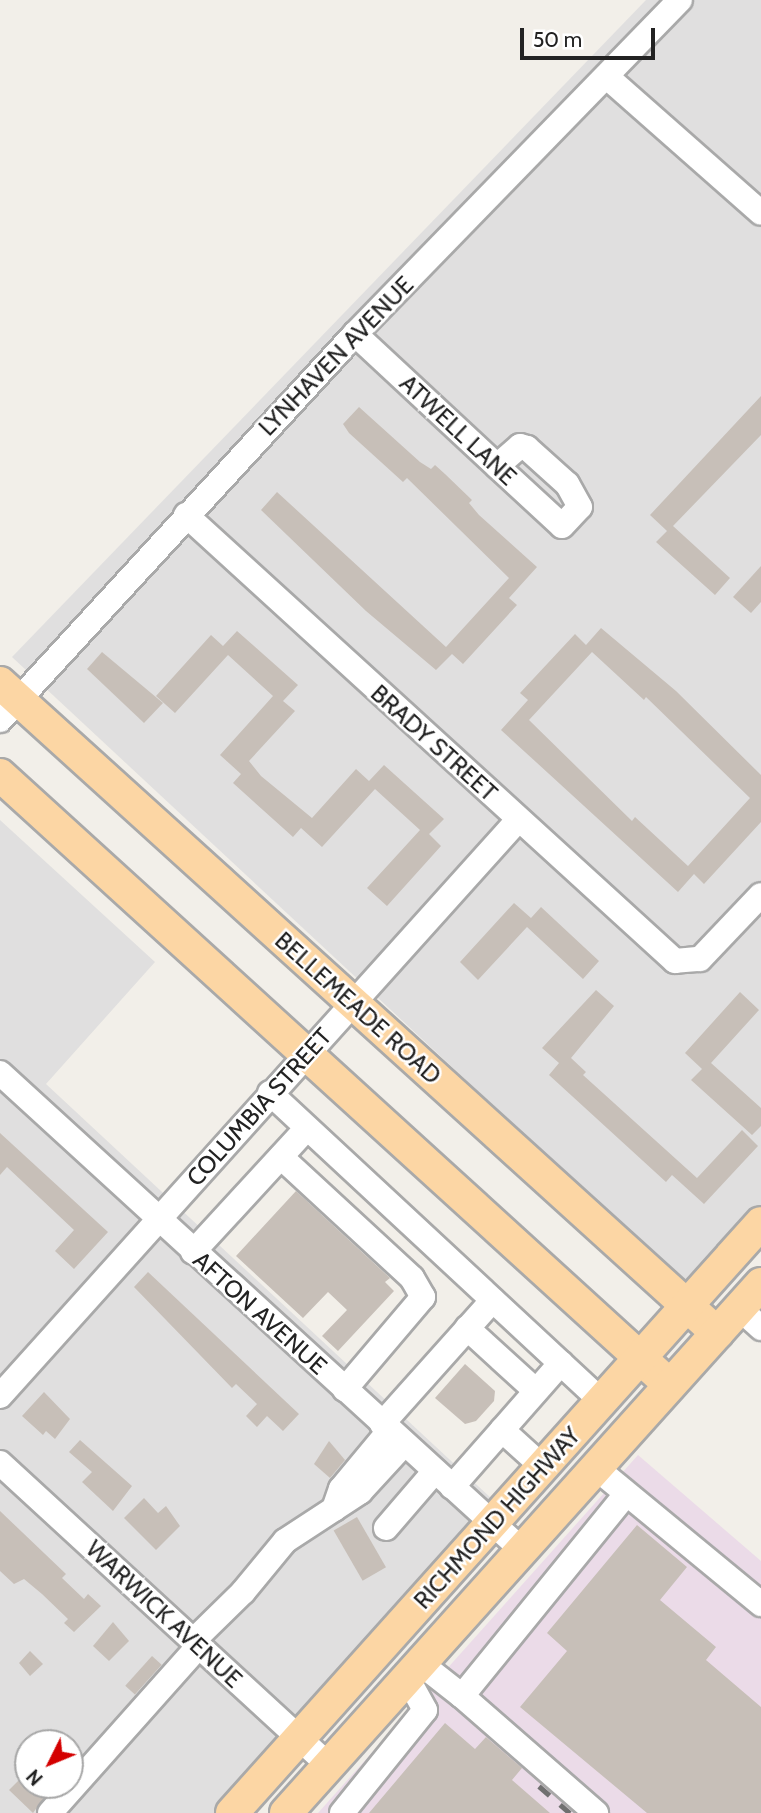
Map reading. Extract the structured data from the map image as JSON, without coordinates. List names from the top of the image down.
{
  "streets": {
    "main road": ["BELLEMEADE ROAD", "RICHMOND HIGHWAY"],
    "street": [
      "LYNHAVEN AVENUE",
      "ATWELL LANE",
      "BRADY STREET",
      "COLUMBIA STREET",
      "AFTON AVENUE",
      "WARWICK AVENUE"
    ]
  },
  "crossings": [
    ["LYNHAVEN AVENUE", "ATWELL LANE"],
    ["LYNHAVEN AVENUE", "BRADY STREET"],
    ["LYNHAVEN AVENUE", "BELLEMEADE ROAD"],
    ["BRADY STREET", "COLUMBIA STREET"],
    ["BELLEMEADE ROAD", "COLUMBIA STREET"],
    ["BELLEMEADE ROAD", "RICHMOND HIGHWAY"],
    ["COLUMBIA STREET", "AFTON AVENUE"],
    ["AFTON AVENUE", "RICHMOND HIGHWAY"],
    ["RICHMOND HIGHWAY", "WARWICK AVENUE"]
  ],
  "scale_bar": "50 m",
  "north": "bottom left"
}
